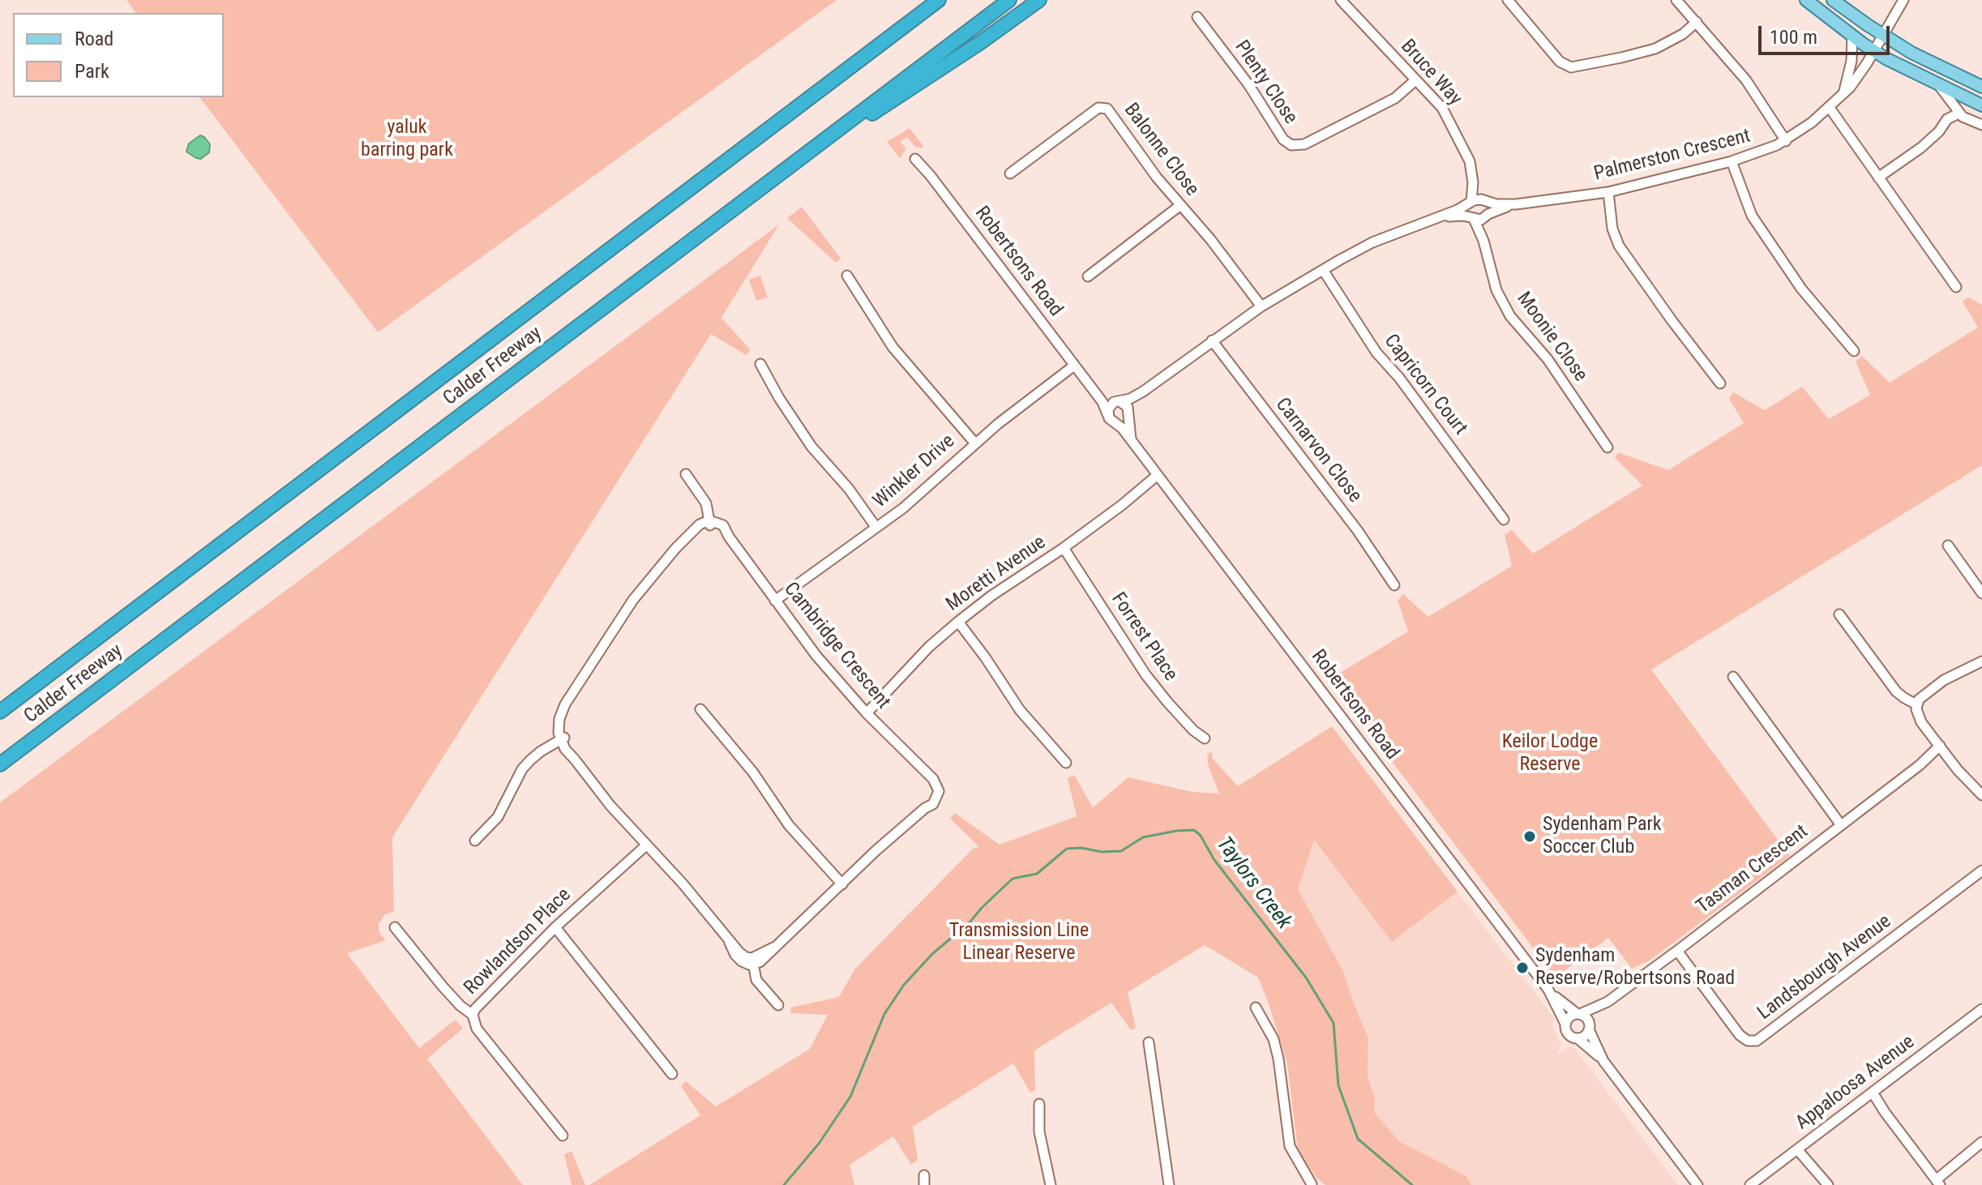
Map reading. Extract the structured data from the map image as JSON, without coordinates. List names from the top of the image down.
{
  "streets": {
    "highway": ["Calder Freeway"],
    "street": [
      "Bruce Way",
      "Plenty Close",
      "Balonne Close",
      "Palmerston Crescent",
      "Robertsons Road",
      "Moonie Close",
      "Capricorn Court",
      "Carnarvon Close",
      "Winkler Drive",
      "Moretti Avenue",
      "Forrest Place",
      "Cambridge Crescent",
      "Tasman Crescent",
      "Rowlandson Place",
      "Landsbourgh Avenue",
      "Appaloosa Avenue"
    ]
  },
  "crossings": [
    ["Bruce Way", "Plenty Close"],
    ["Bruce Way", "Palmerston Crescent"],
    ["Bruce Way", "Moonie Close"],
    ["Palmerston Crescent", "Moonie Close"],
    ["Robertsons Road", "Winkler Drive"],
    ["Robertsons Road", "Moretti Avenue"],
    ["Robertsons Road", "Tasman Crescent"],
    ["Winkler Drive", "Cambridge Crescent"],
    ["Moretti Avenue", "Forrest Place"],
    ["Moretti Avenue", "Cambridge Crescent"],
    ["Tasman Crescent", "Landsbourgh Avenue"]
  ],
  "water": ["Taylors Creek"],
  "parks": ["yaluk barring park", "Keilor Lodge Reserve", "Transmission Line Linear Reserve"],
  "places": ["Sydenham Park Soccer Club", "Sydenham Reserve/Robertsons Road"],
  "legend": ["Road", "Park"],
  "scale_bar": "100 m"
}
